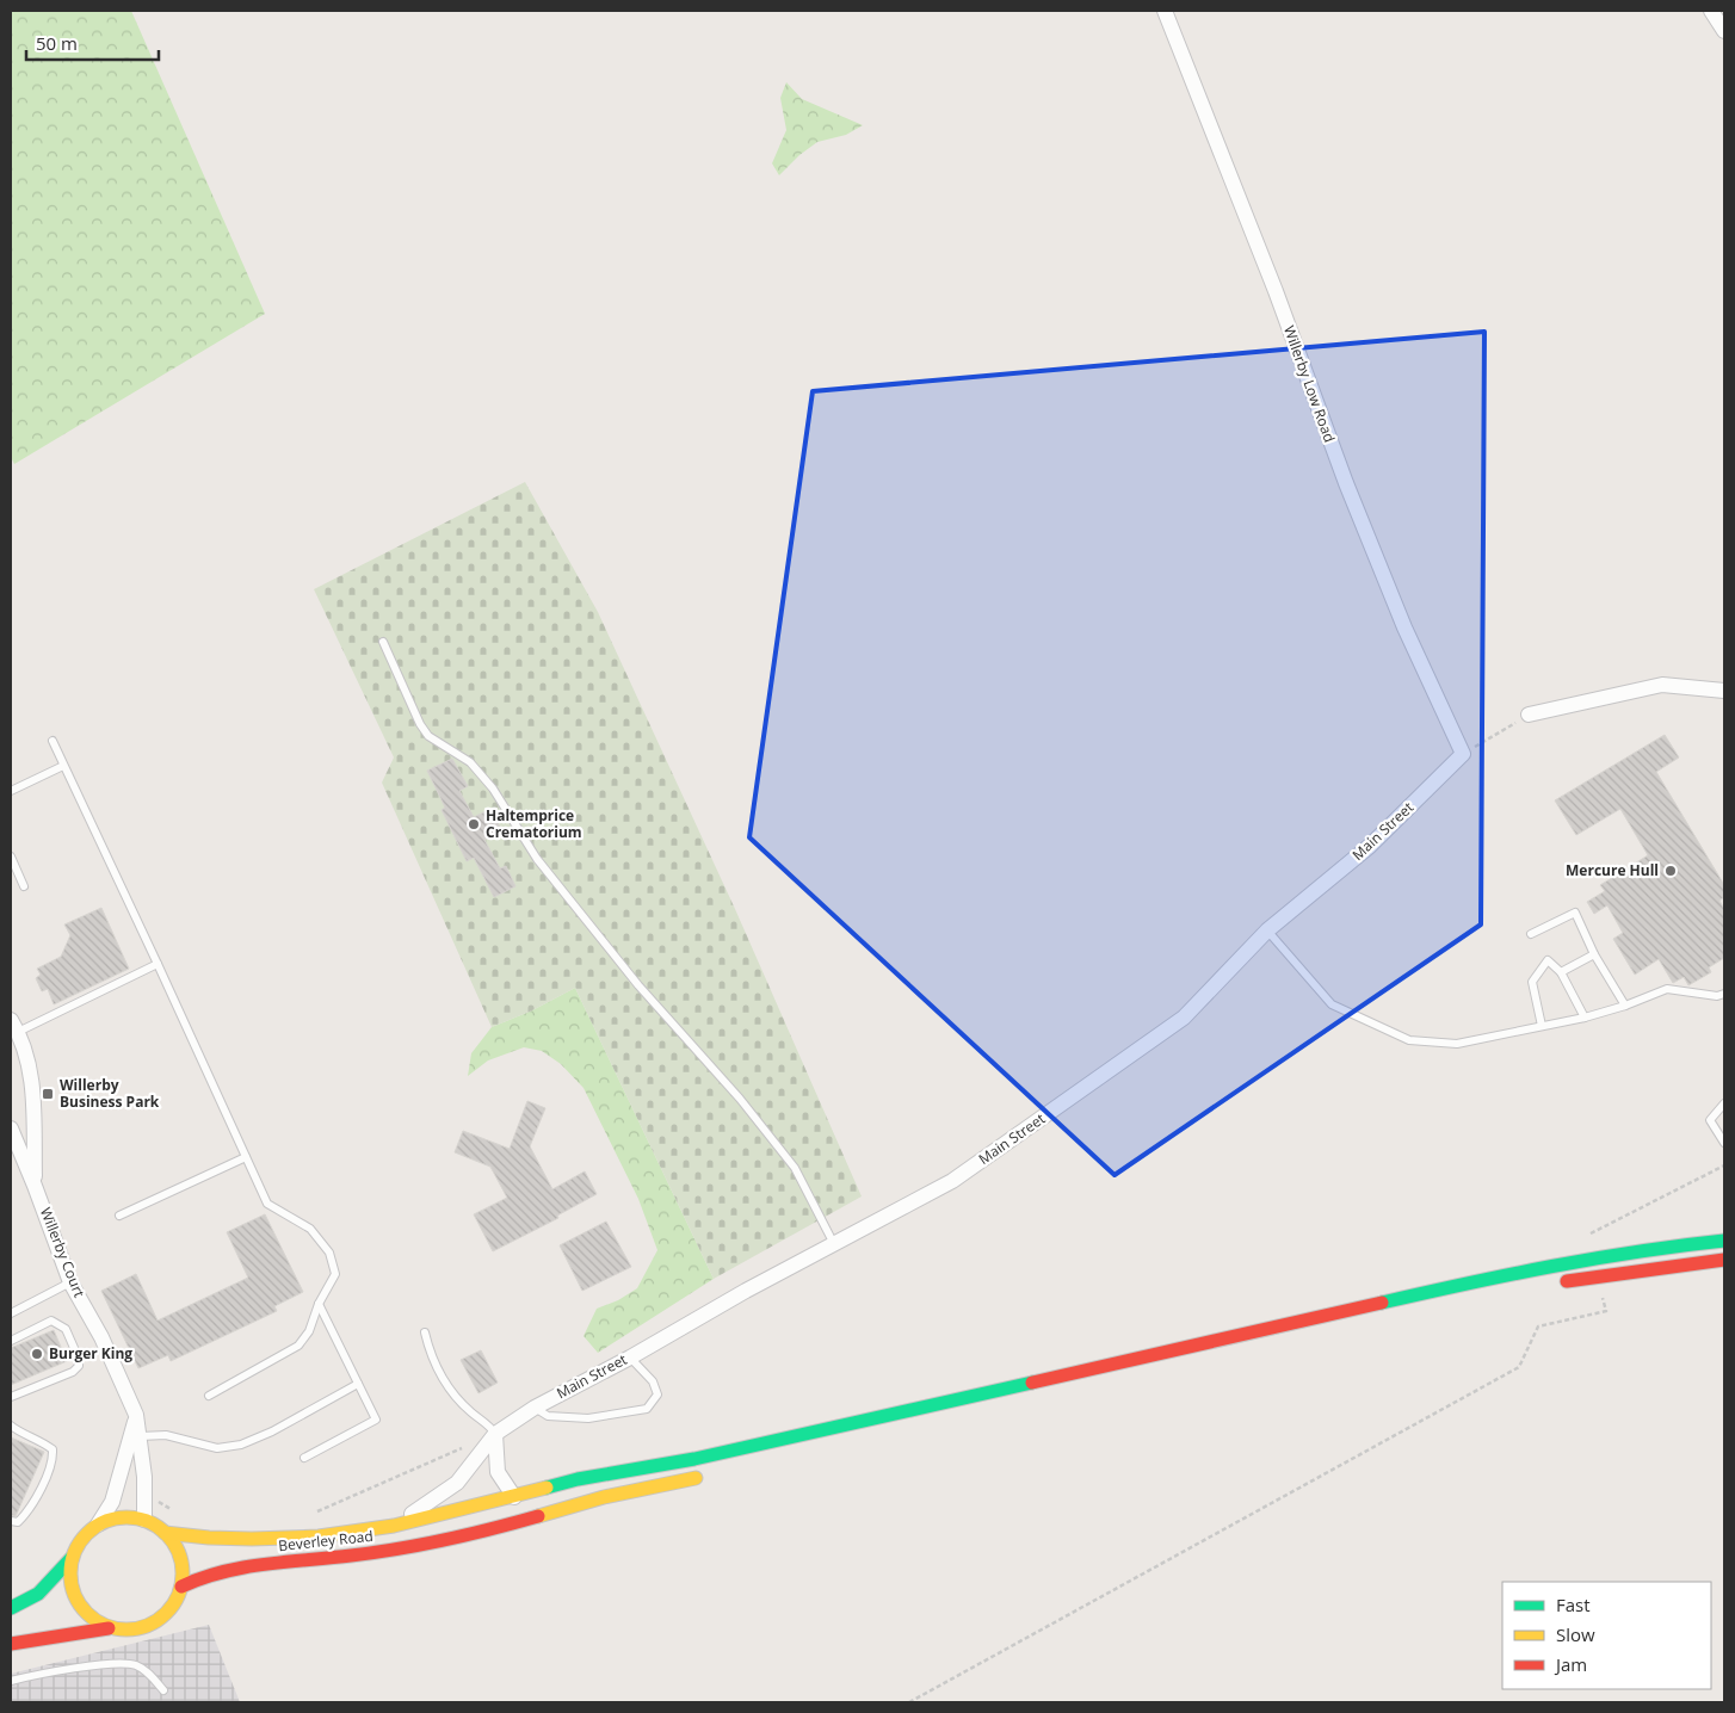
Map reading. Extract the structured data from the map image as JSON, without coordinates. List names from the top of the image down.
{
  "streets": {
    "highway": ["Beverley Road"],
    "street": ["Willerby Low Road", "Main Street", "Willerby Court"]
  },
  "crossings": [
    ["Willerby Low Road", "Main Street"],
    ["Main Street", "Beverley Road"],
    ["Willerby Court", "Beverley Road"]
  ],
  "places": {
    "other": ["Haltemprice Crematorium", "Mercure Hull", "Burger King"],
    "transit": ["Willerby Business Park"]
  },
  "legend": ["Fast", "Slow", "Jam"],
  "scale_bar": "50 m"
}
